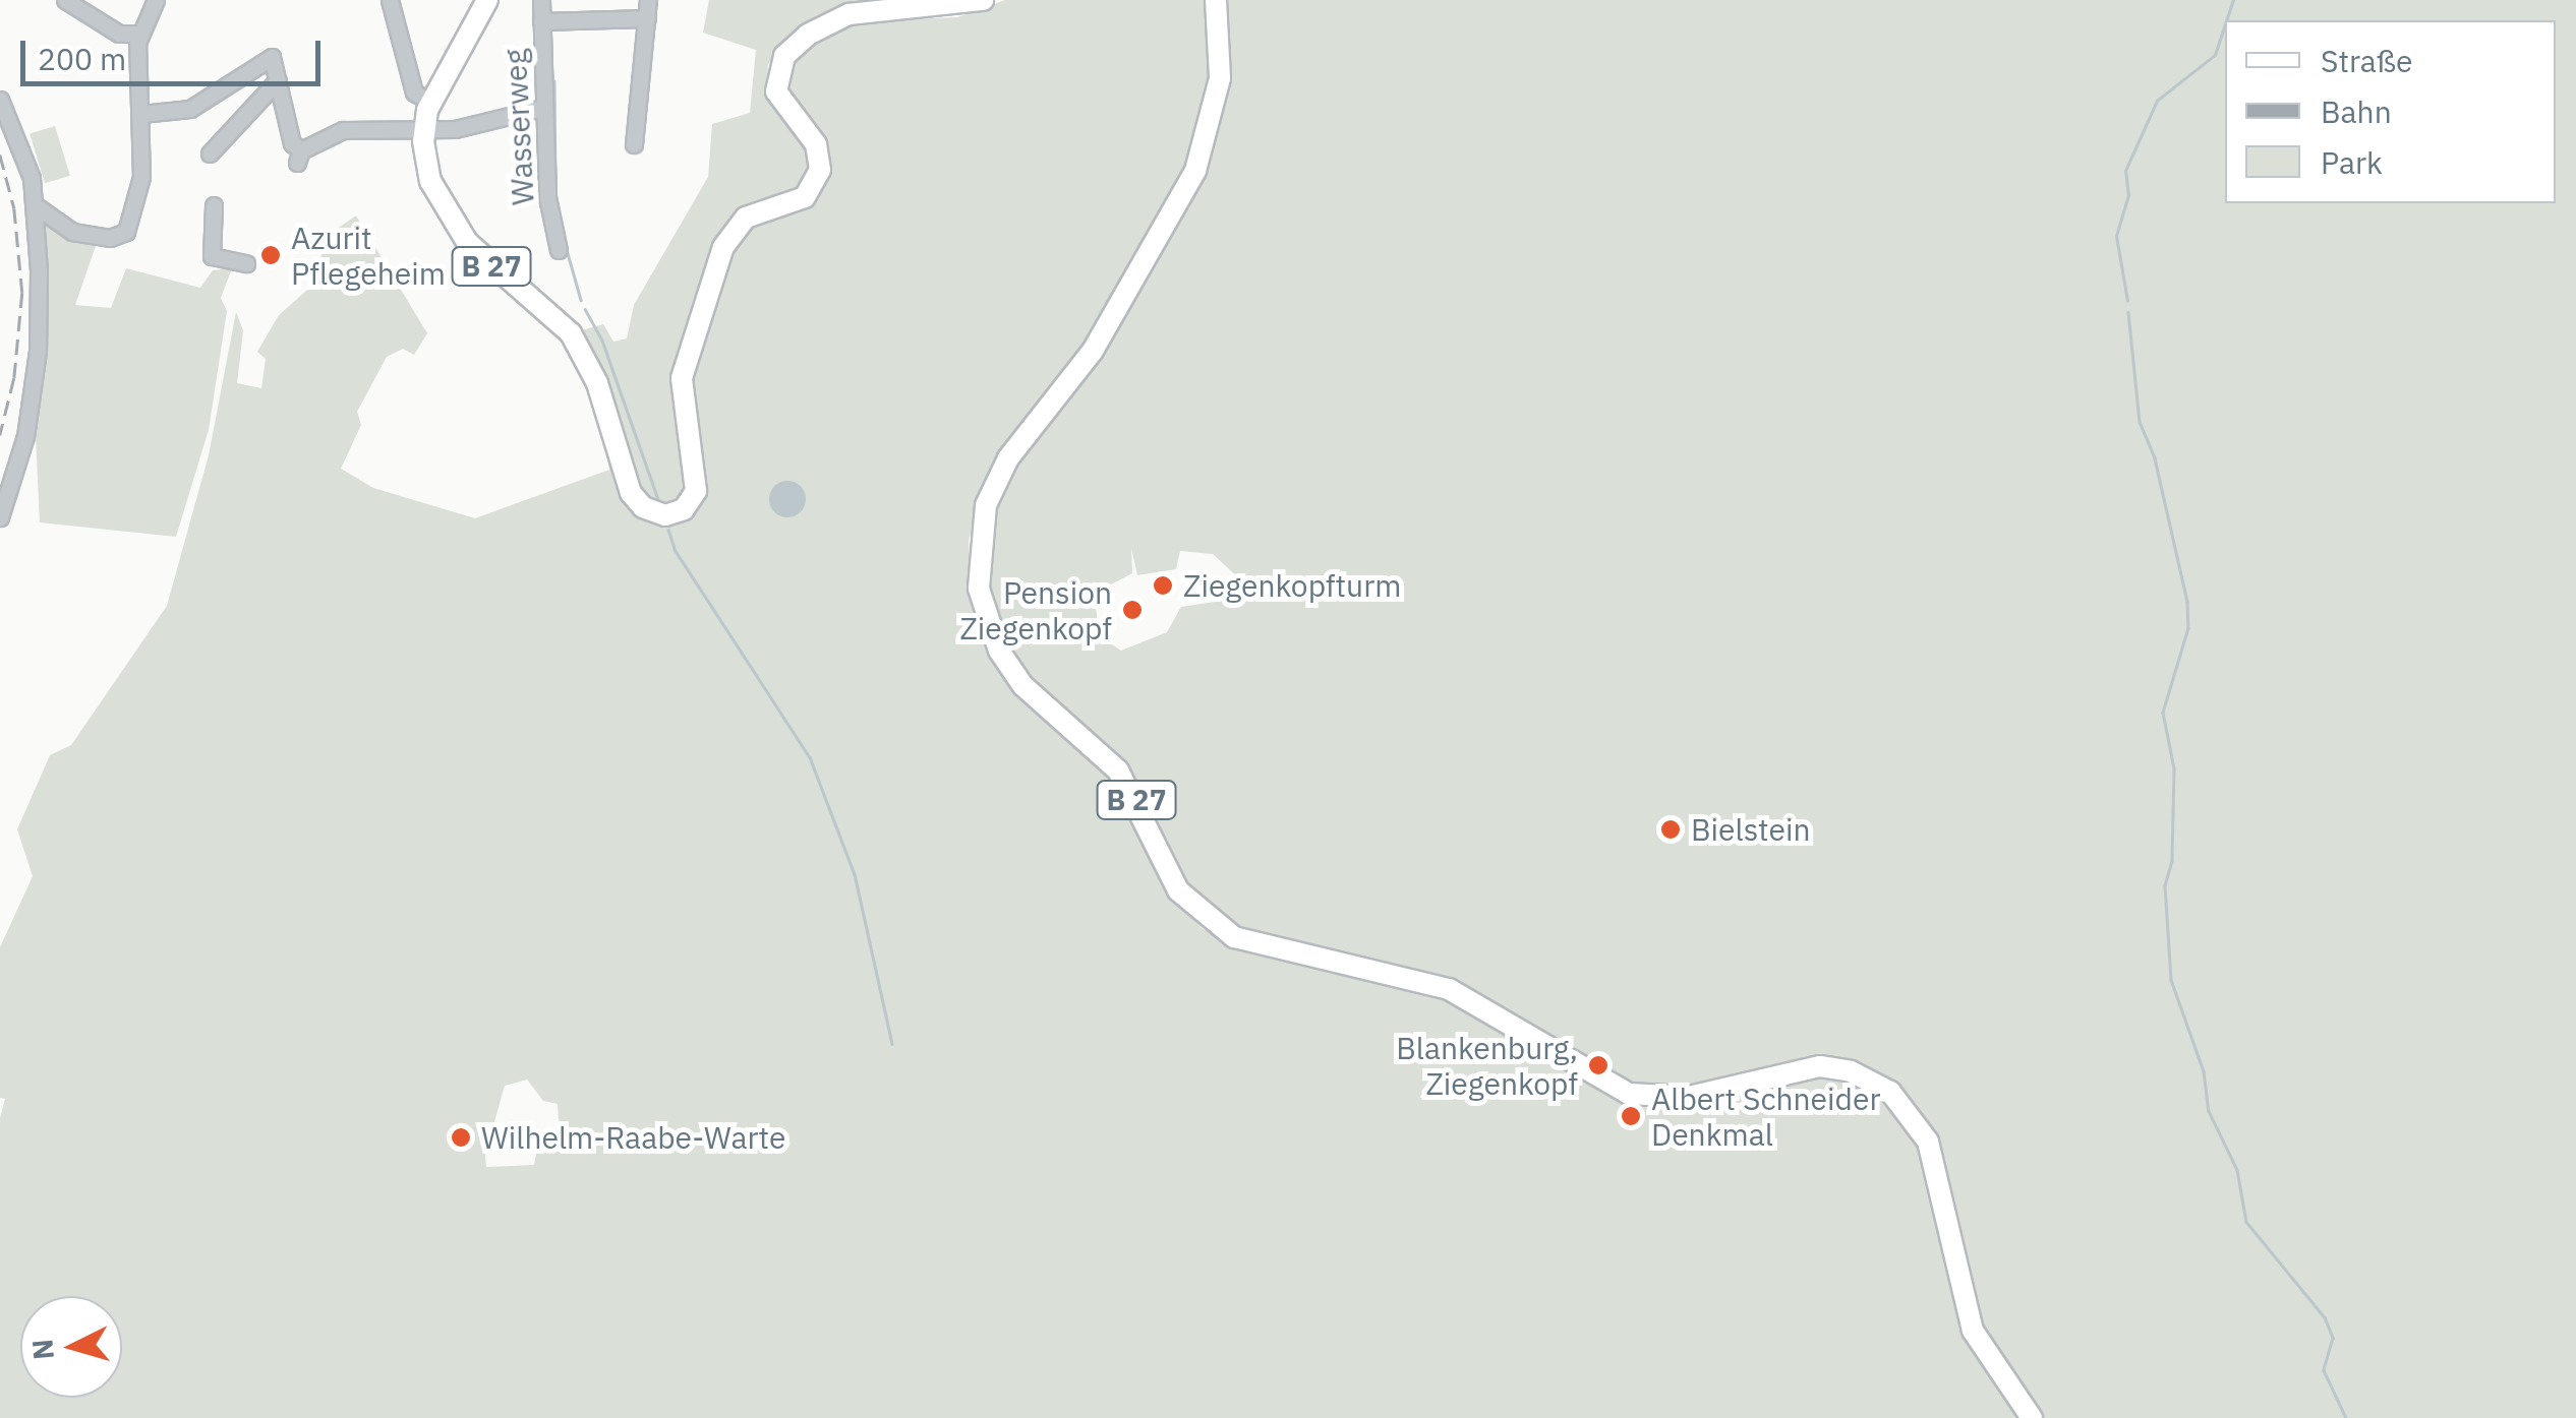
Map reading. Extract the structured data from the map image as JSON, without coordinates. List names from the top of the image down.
{
  "streets": {
    "main road": ["B 27"],
    "street": ["Wasserweg"]
  },
  "places": [
    "Azurit Pflegeheim",
    "Ziegenkopfturm",
    "Pension Ziegenkopf",
    "Bielstein",
    "Blankenburg, Ziegenkopf",
    "Albert Schneider Denkmal",
    "Wilhelm-Raabe-Warte"
  ],
  "legend": ["Straße", "Bahn", "Park"],
  "scale_bar": "200 m",
  "north": "left"
}
